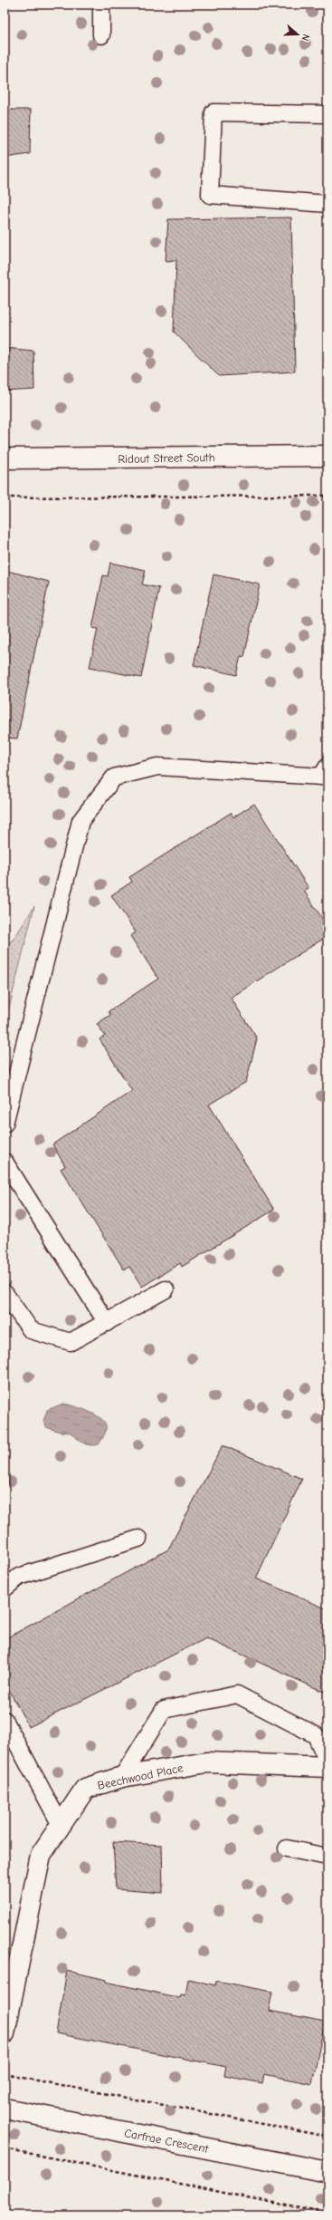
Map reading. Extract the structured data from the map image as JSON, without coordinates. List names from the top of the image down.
{
  "streets": {
    "street": ["Ridout Street South", "Beechwood Place", "Carfrae Crescent"]
  },
  "north": "right"
}
